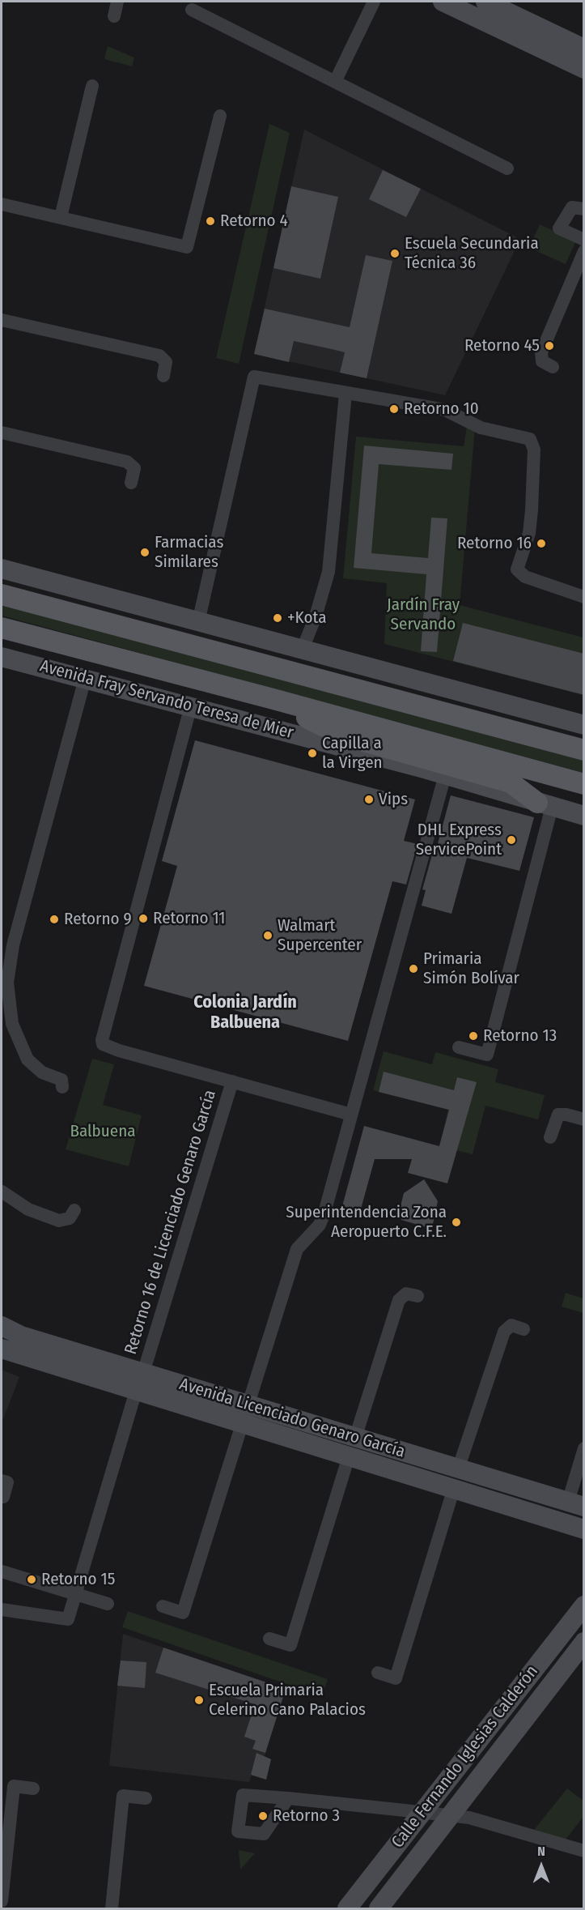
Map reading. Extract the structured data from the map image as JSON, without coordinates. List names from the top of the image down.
{
  "streets": {
    "main road": ["Avenida Fray Servando Teresa de Mier"],
    "street": ["Retorno 16 de Licenciado Genaro García", "Avenida Licenciado Genaro García", "Calle Fernando Iglesias Calderón"]
  },
  "crossings": [
    ["Retorno 16 de Licenciado Genaro García", "Avenida Licenciado Genaro García"]
  ],
  "districts": ["Colonia Jardín Balbuena"],
  "parks": ["Jardín Fray Servando", "Balbuena"],
  "places": [
    "Retorno 4",
    "Escuela Secundaria Técnica 36",
    "Retorno 45",
    "Retorno 10",
    "Retorno 16",
    "Farmacias Similares",
    "+Kota",
    "Capilla a la Virgen",
    "Vips",
    "DHL Express ServicePoint",
    "Retorno 11",
    "Retorno 9",
    "Walmart Supercenter",
    "Primaria Simón Bolívar",
    "Retorno 13",
    "Superintendencia Zona Aeropuerto C.F.E.",
    "Retorno 15",
    "Escuela Primaria Celerino Cano Palacios",
    "Retorno 3"
  ],
  "north": "top"
}
